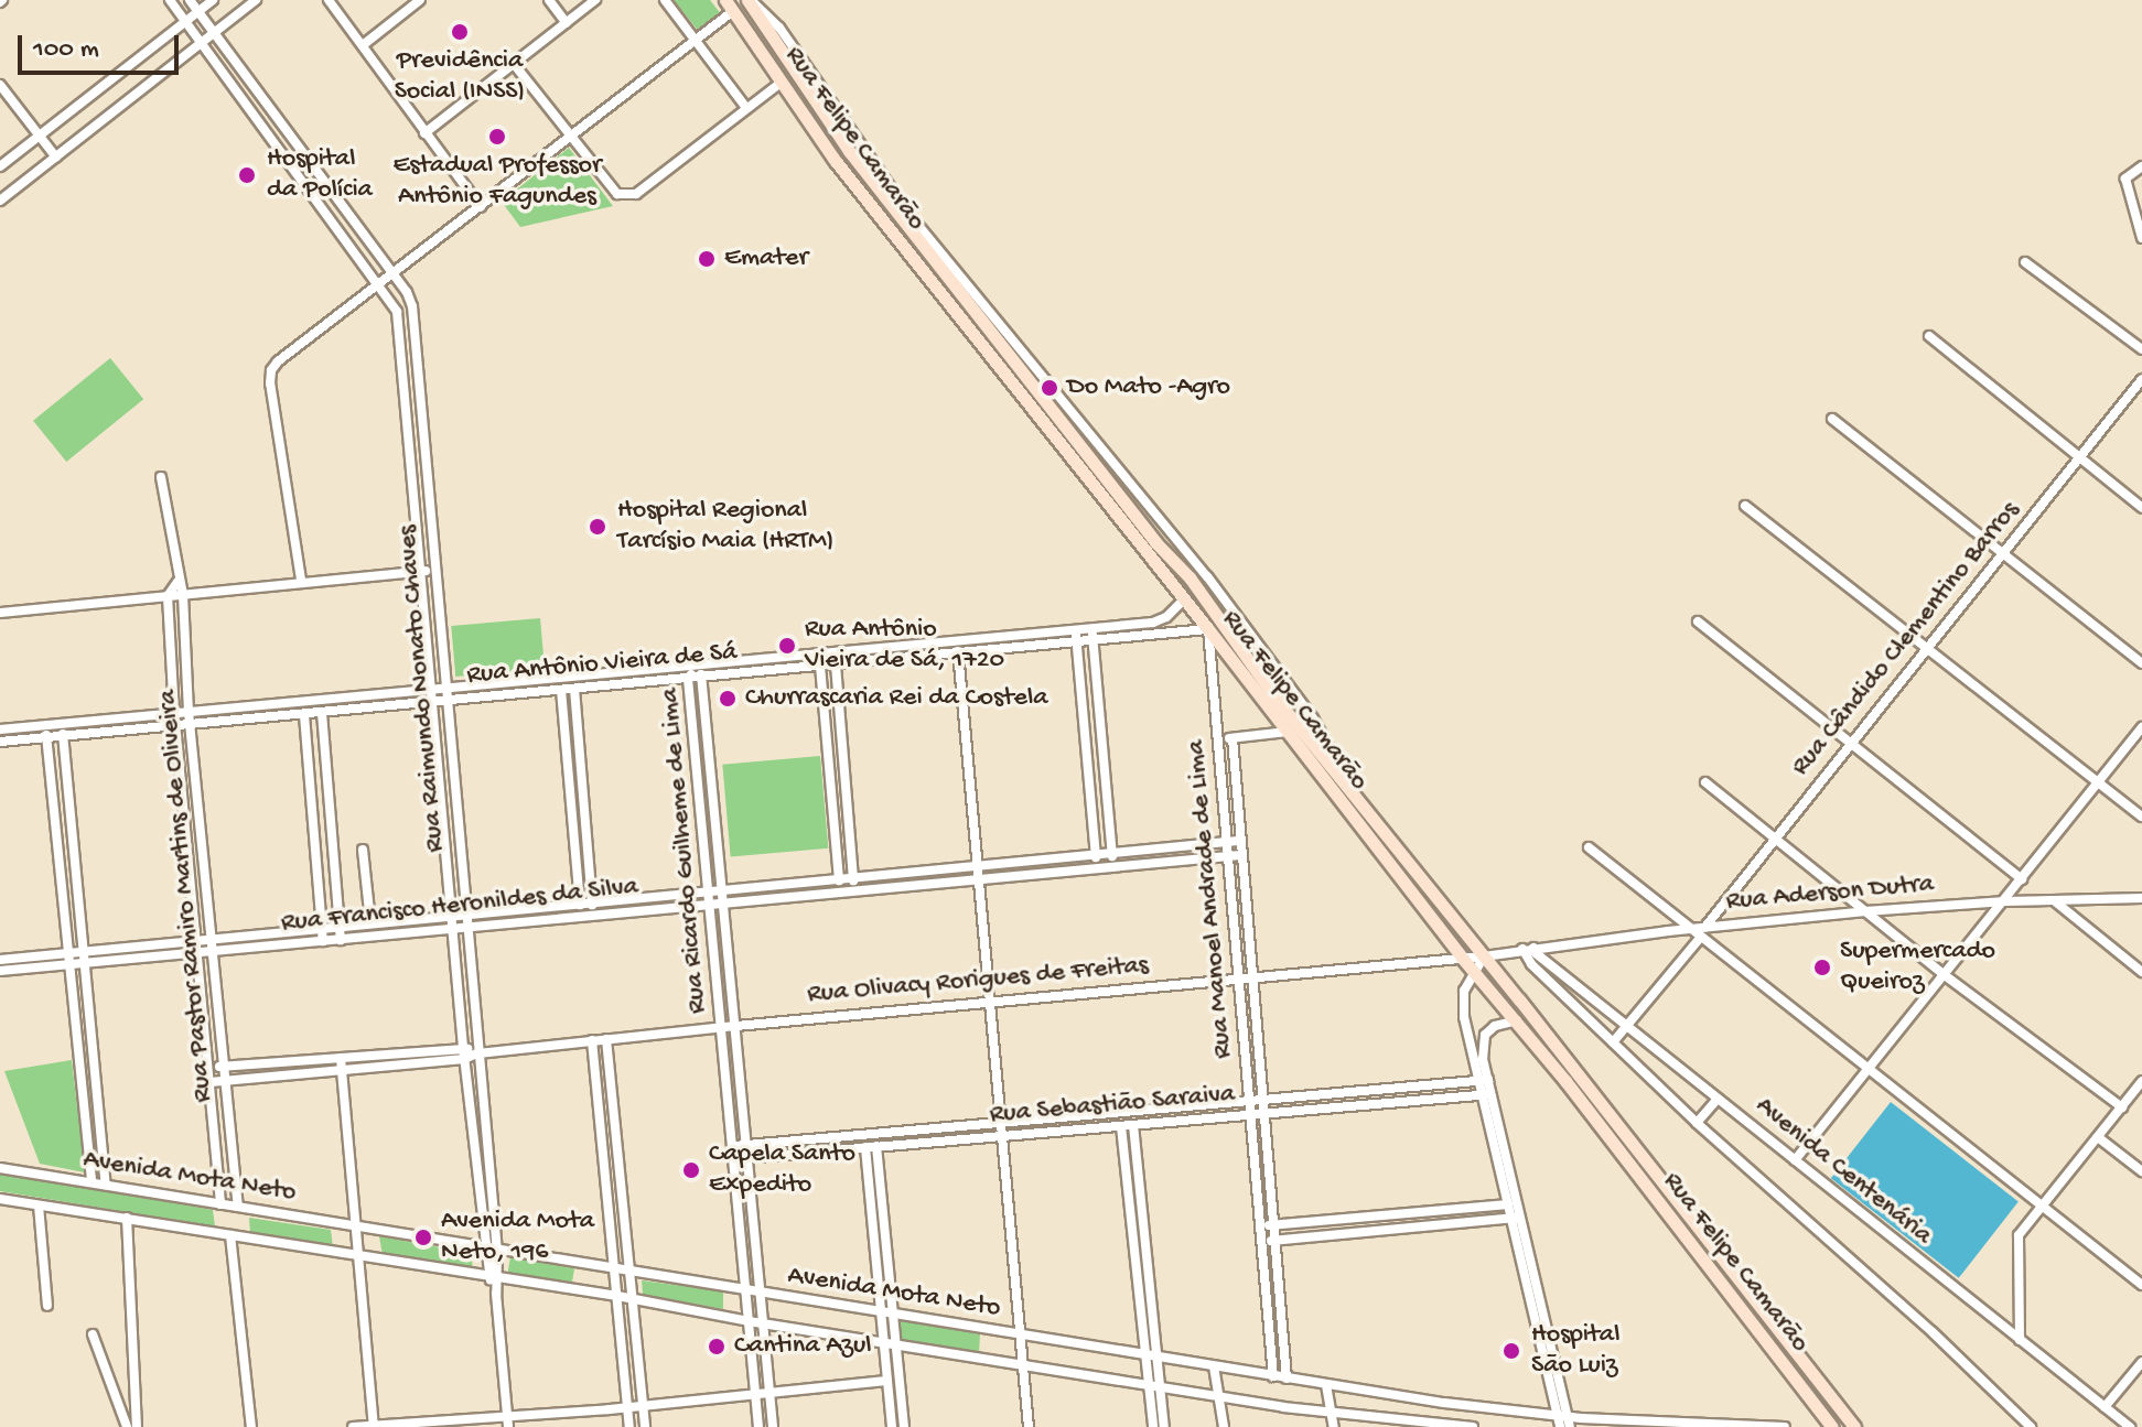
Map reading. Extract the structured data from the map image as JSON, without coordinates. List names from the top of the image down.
{
  "streets": {
    "main road": ["Rua Felipe Camarão"],
    "street": [
      "Rua Cândido Clementino Barros",
      "Rua Antônio Vieira de Sá",
      "Rua Raimundo Nonato Chaves",
      "Rua Ricardo Guilheme de Lima",
      "Rua Aderson Dutra",
      "Rua Pastor Ramiro Martins de Oliveira",
      "Rua Manoel Andrade de Lima",
      "Rua Francisco Heronildes da Silva",
      "Rua Olivacy Rorigues de Freitas",
      "Rua Sebastião Saraiva",
      "Avenida Centenária",
      "Avenida Mota Neto"
    ]
  },
  "crossings": [
    ["Rua Felipe Camarão", "Rua Antônio Vieira de Sá"],
    ["Rua Felipe Camarão", "Rua Manoel Andrade de Lima"],
    ["Rua Felipe Camarão", "Rua Olivacy Rorigues de Freitas"],
    ["Rua Cândido Clementino Barros", "Rua Aderson Dutra"],
    ["Rua Cândido Clementino Barros", "Avenida Centenária"],
    ["Rua Antônio Vieira de Sá", "Rua Raimundo Nonato Chaves"],
    ["Rua Antônio Vieira de Sá", "Rua Ricardo Guilheme de Lima"],
    ["Rua Antônio Vieira de Sá", "Rua Pastor Ramiro Martins de Oliveira"],
    ["Rua Antônio Vieira de Sá", "Rua Manoel Andrade de Lima"],
    ["Rua Raimundo Nonato Chaves", "Rua Francisco Heronildes da Silva"],
    ["Rua Raimundo Nonato Chaves", "Rua Olivacy Rorigues de Freitas"],
    ["Rua Raimundo Nonato Chaves", "Avenida Mota Neto"],
    ["Rua Ricardo Guilheme de Lima", "Rua Francisco Heronildes da Silva"],
    ["Rua Ricardo Guilheme de Lima", "Rua Olivacy Rorigues de Freitas"],
    ["Rua Ricardo Guilheme de Lima", "Rua Sebastião Saraiva"],
    ["Rua Ricardo Guilheme de Lima", "Avenida Mota Neto"],
    ["Rua Pastor Ramiro Martins de Oliveira", "Rua Francisco Heronildes da Silva"],
    ["Rua Pastor Ramiro Martins de Oliveira", "Rua Olivacy Rorigues de Freitas"],
    ["Rua Pastor Ramiro Martins de Oliveira", "Avenida Mota Neto"],
    ["Rua Manoel Andrade de Lima", "Rua Francisco Heronildes da Silva"],
    ["Rua Manoel Andrade de Lima", "Rua Olivacy Rorigues de Freitas"],
    ["Rua Manoel Andrade de Lima", "Rua Sebastião Saraiva"],
    ["Rua Manoel Andrade de Lima", "Avenida Mota Neto"],
    ["Rua Olivacy Rorigues de Freitas", "Avenida Centenária"]
  ],
  "places": [
    "Previdência Social (INSS)",
    "Estadual Professor Antônio Fagundes",
    "Hospital da Polícia",
    "Emater",
    "Do Mato -Agro",
    "Hospital Regional Tarcísio Maia (HRTM)",
    "Rua Antônio Vieira de Sá, 1720",
    "Churrascaria Rei da Costela",
    "Supermercado Queiroz",
    "Capela Santo Expedito",
    "Avenida Mota Neto, 196",
    "Cantina Azul",
    "Hospital São Luiz"
  ],
  "scale_bar": "100 m"
}
